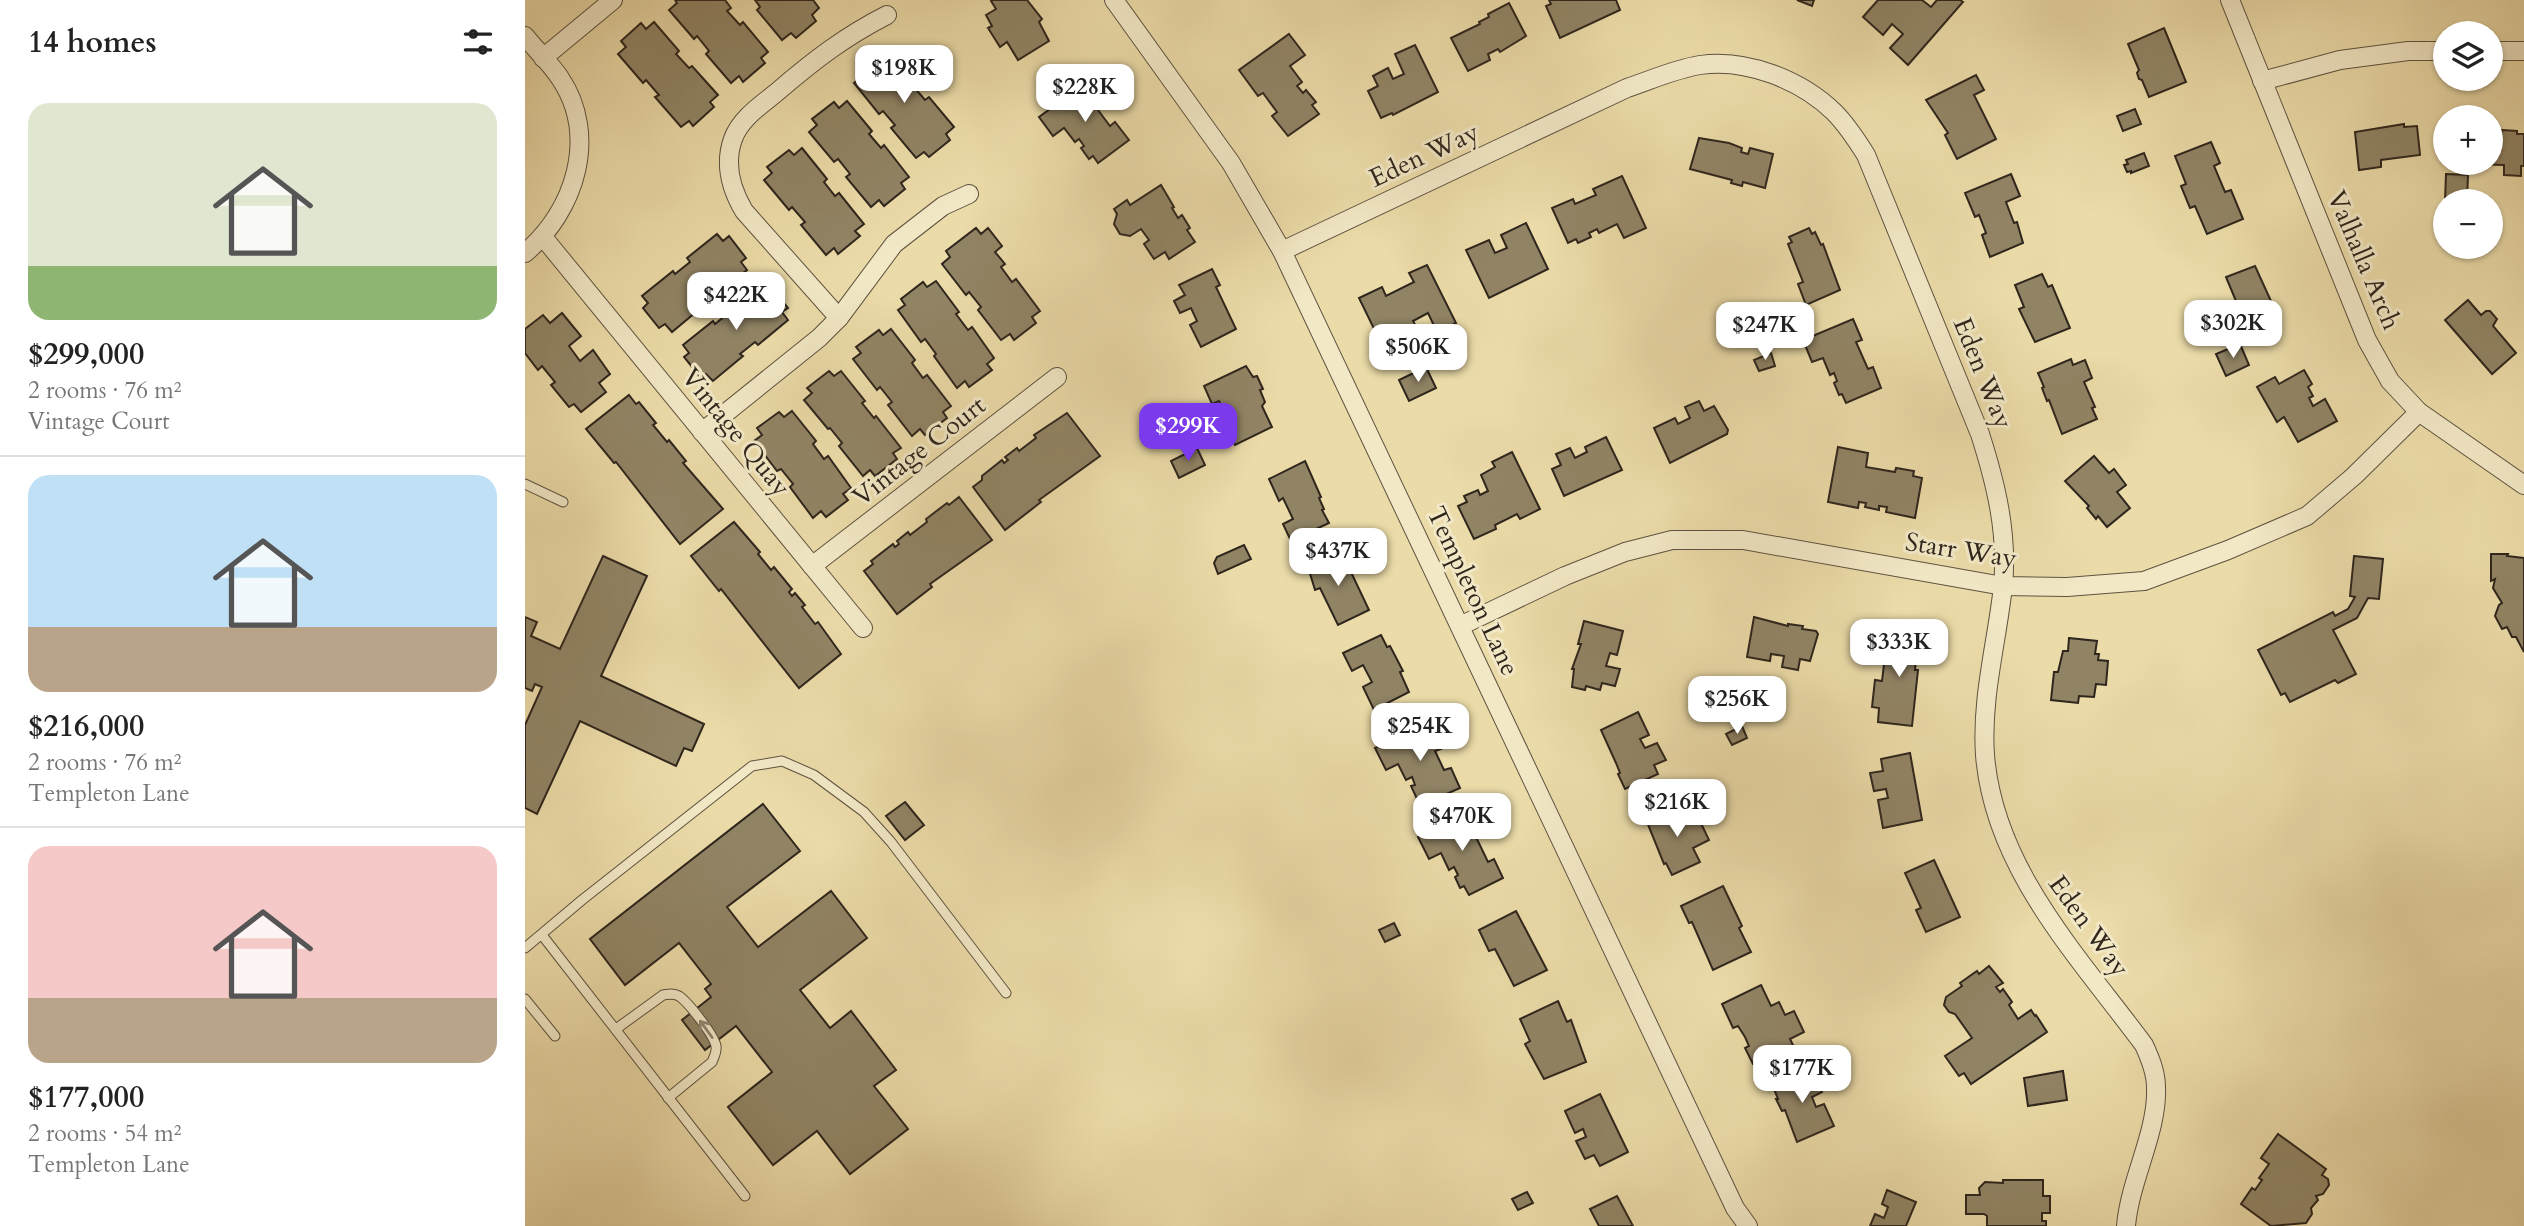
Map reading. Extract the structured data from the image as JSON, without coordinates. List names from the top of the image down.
{
  "streets": {
    "street": [
      "Eden Way",
      "Valhalla Arch",
      "Vintage Quay",
      "Vintage Court",
      "Starr Way",
      "Templeton Lane"
    ]
  },
  "crossings": [
    ["Eden Way", "Starr Way"],
    ["Eden Way", "Templeton Lane"],
    ["Valhalla Arch", "Starr Way"],
    ["Vintage Quay", "Vintage Court"],
    ["Starr Way", "Templeton Lane"]
  ],
  "page": {
    "heading": "14 homes",
    "map_buttons": ["+", "−"],
    "price": [
      "$198K",
      "$228K",
      "$422K",
      "$302K",
      "$247K",
      "$506K",
      "$299K",
      "$437K",
      "$333K",
      "$256K",
      "$254K",
      "$216K",
      "$470K",
      "$177K"
    ],
    "list": [
      {
        "name": "$299,000",
        "note": "2 rooms · 76 m² · Vintage Court"
      },
      {
        "name": "$216,000",
        "note": "2 rooms · 76 m² · Templeton Lane"
      },
      {
        "name": "$177,000",
        "note": "2 rooms · 54 m² · Templeton Lane"
      }
    ]
  }
}
